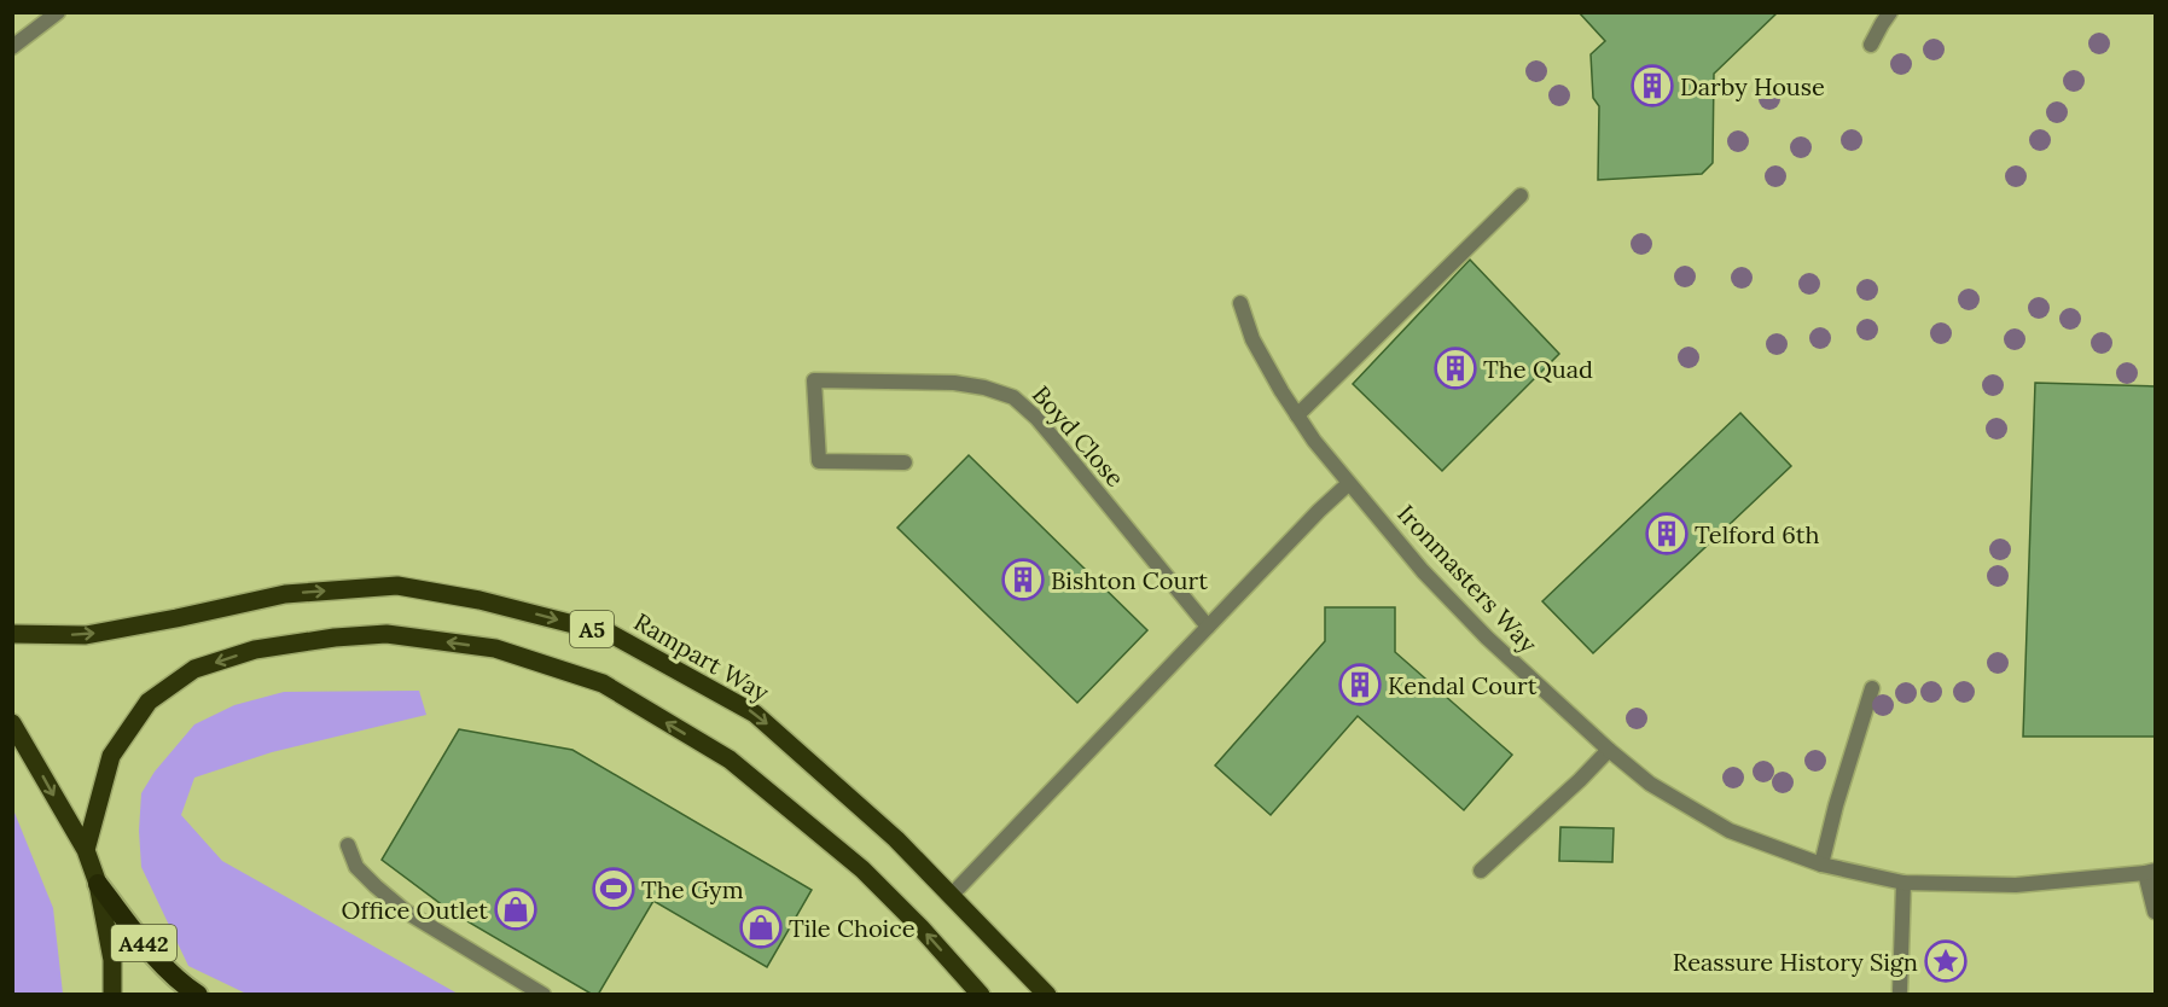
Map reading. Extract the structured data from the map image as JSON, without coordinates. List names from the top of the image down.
{
  "streets": {
    "highway": ["A442"],
    "main road": ["A5", "Rampart Way"],
    "street": ["Boyd Close", "Ironmasters Way"]
  },
  "one_way": ["Rampart Way"],
  "places": {
    "building": [
      "Darby House",
      "The Quad",
      "Telford 6th",
      "Bishton Court",
      "Kendal Court"
    ],
    "sports": ["The Gym"],
    "shop": ["Office Outlet", "Tile Choice"],
    "place": ["Reassure History Sign"]
  }
}
